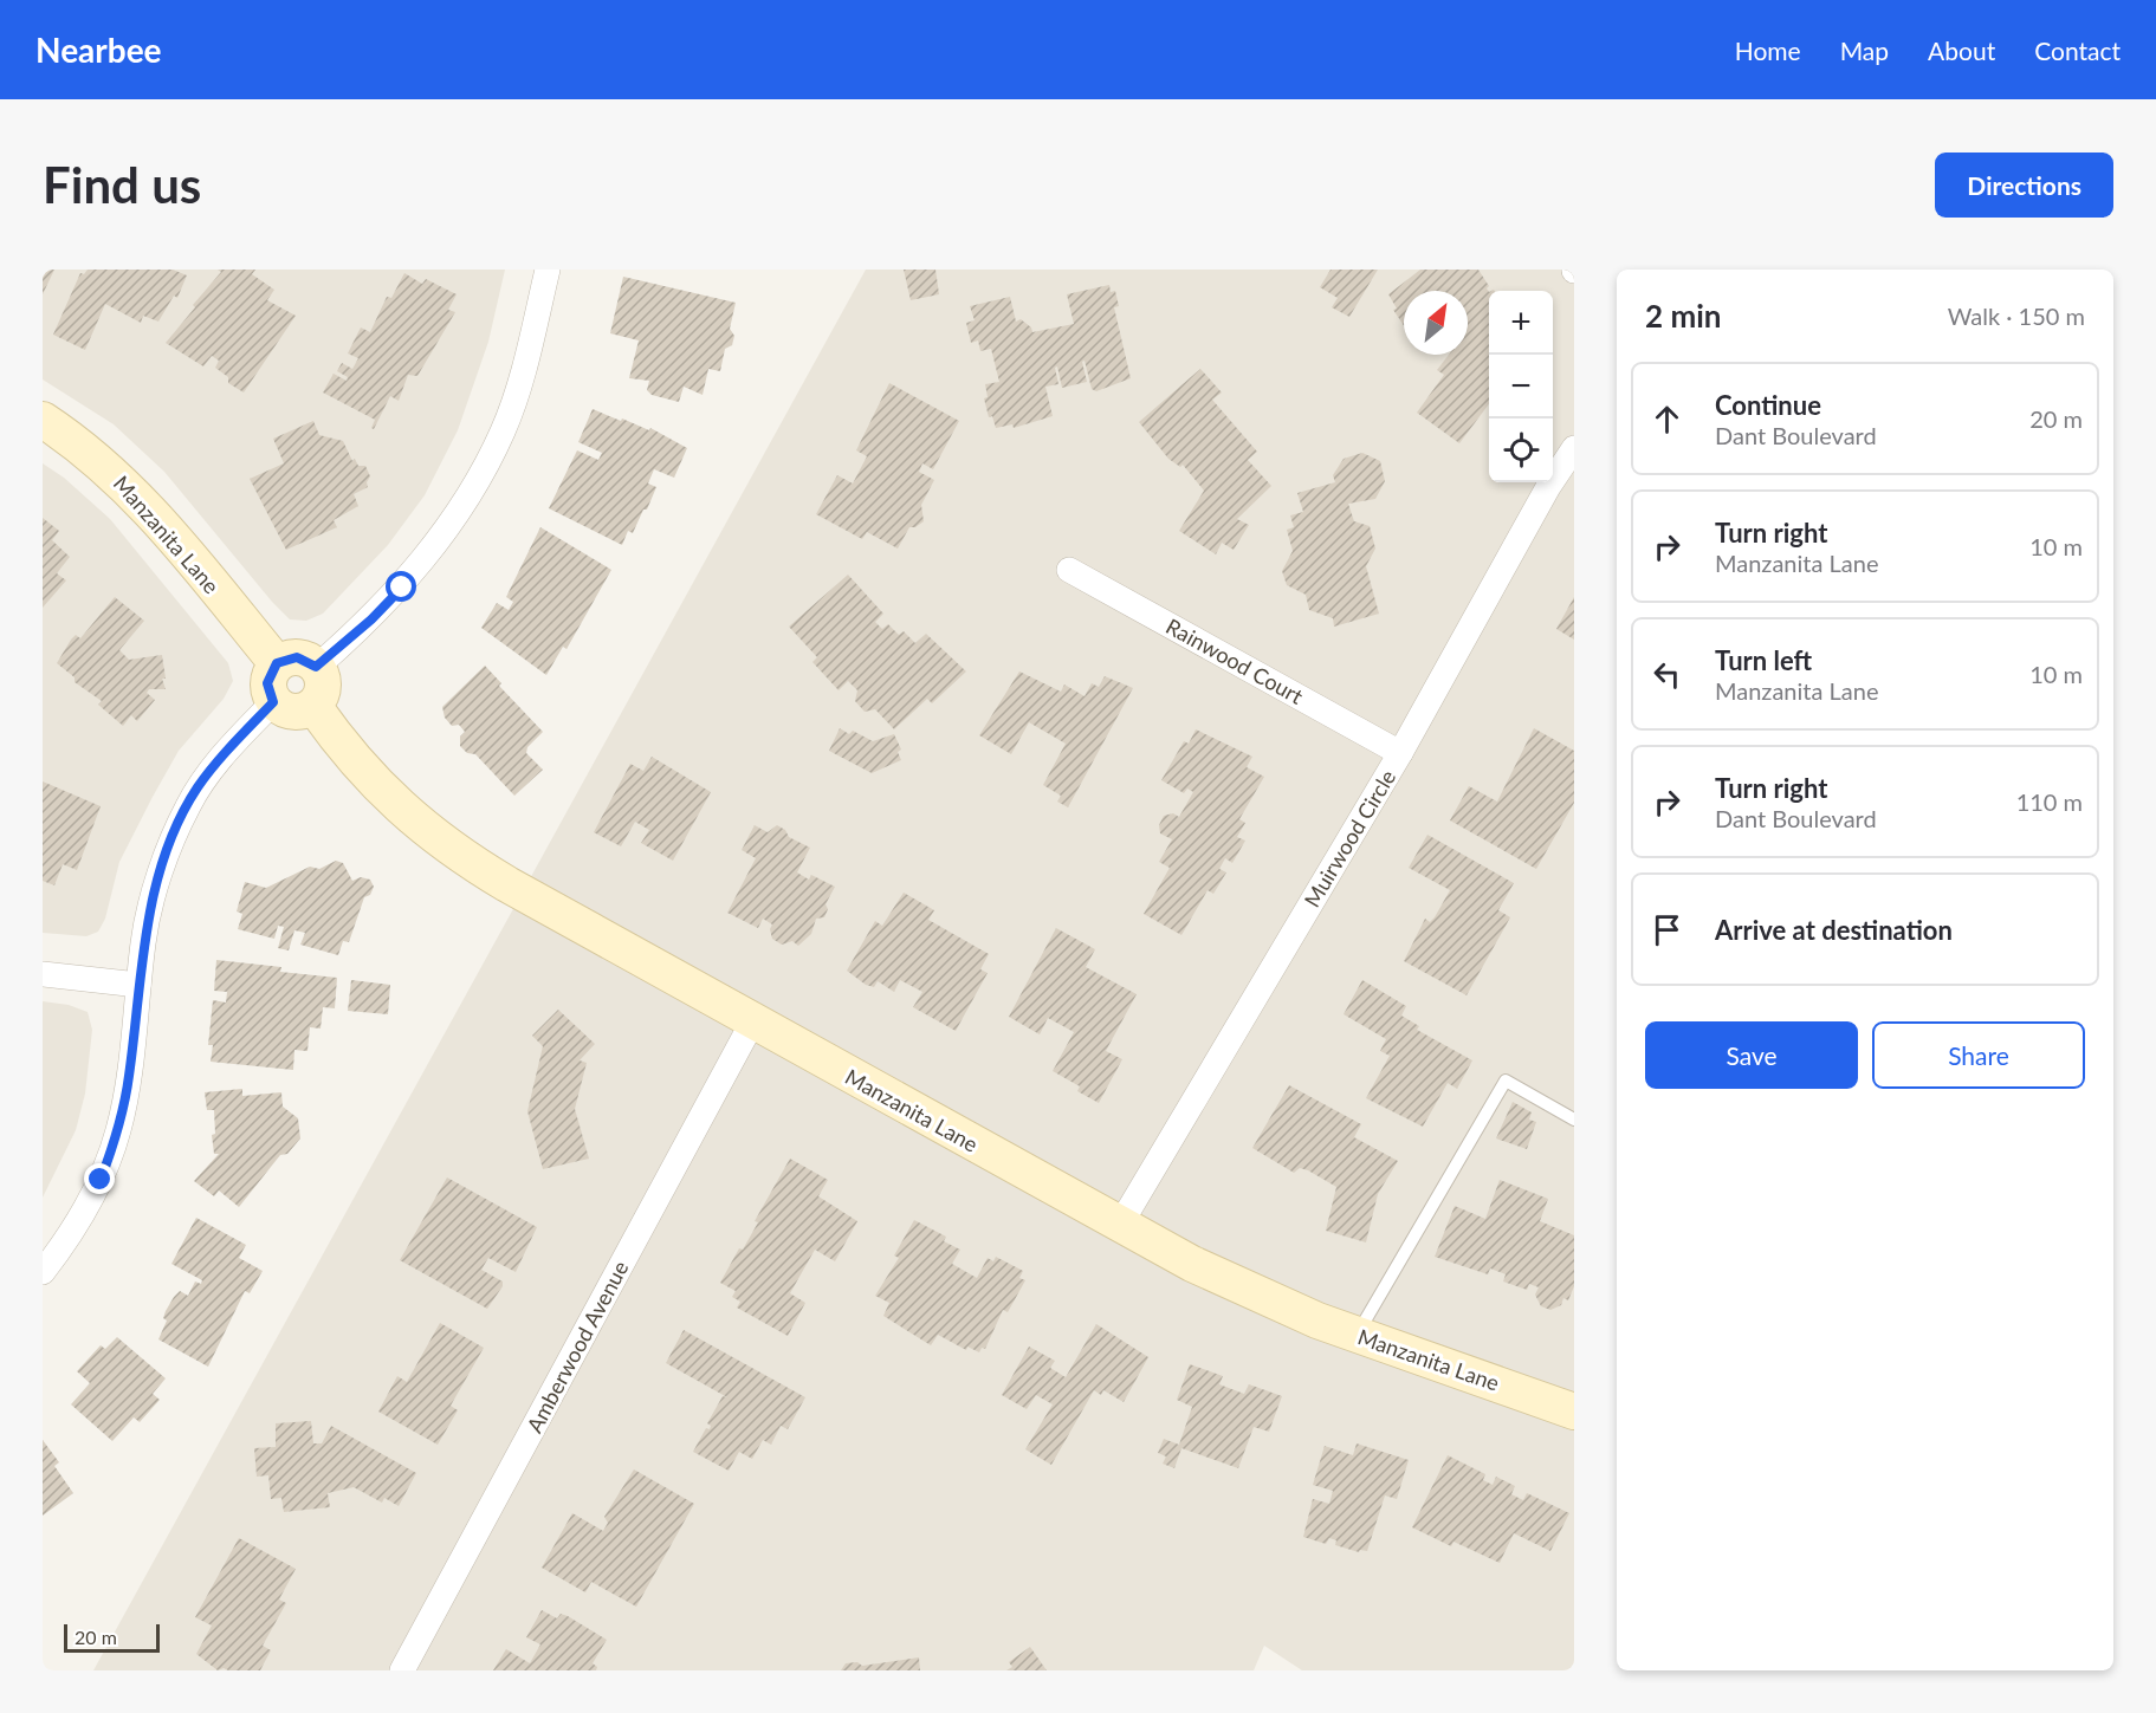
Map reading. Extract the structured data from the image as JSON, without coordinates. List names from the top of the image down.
{
  "streets": {
    "street": [
      "Manzanita Lane",
      "Rainwood Court",
      "Muirwood Circle",
      "Amberwood Avenue"
    ]
  },
  "crossings": [
    ["Manzanita Lane", "Muirwood Circle"],
    ["Manzanita Lane", "Amberwood Avenue"],
    ["Rainwood Court", "Muirwood Circle"]
  ],
  "scale_bar": "20 m",
  "north": "top right",
  "page": {
    "header": "Nearbee",
    "nav": [
      "Home",
      "Map",
      "About",
      "Contact"
    ],
    "buttons": [
      "Directions",
      ["Save", "Share"]
    ],
    "title": "Find us",
    "heading": ["2 min", "Walk · 150 m"],
    "map_buttons": ["+", "−"],
    "list": [
      ["Continue", "Dant Boulevard", "20 m"],
      ["Turn right", "Manzanita Lane", "10 m"],
      ["Turn left", "Manzanita Lane", "10 m"],
      ["Turn right", "Dant Boulevard", "110 m"],
      "Arrive at destination"
    ],
    "scale": "20 m"
  }
}
